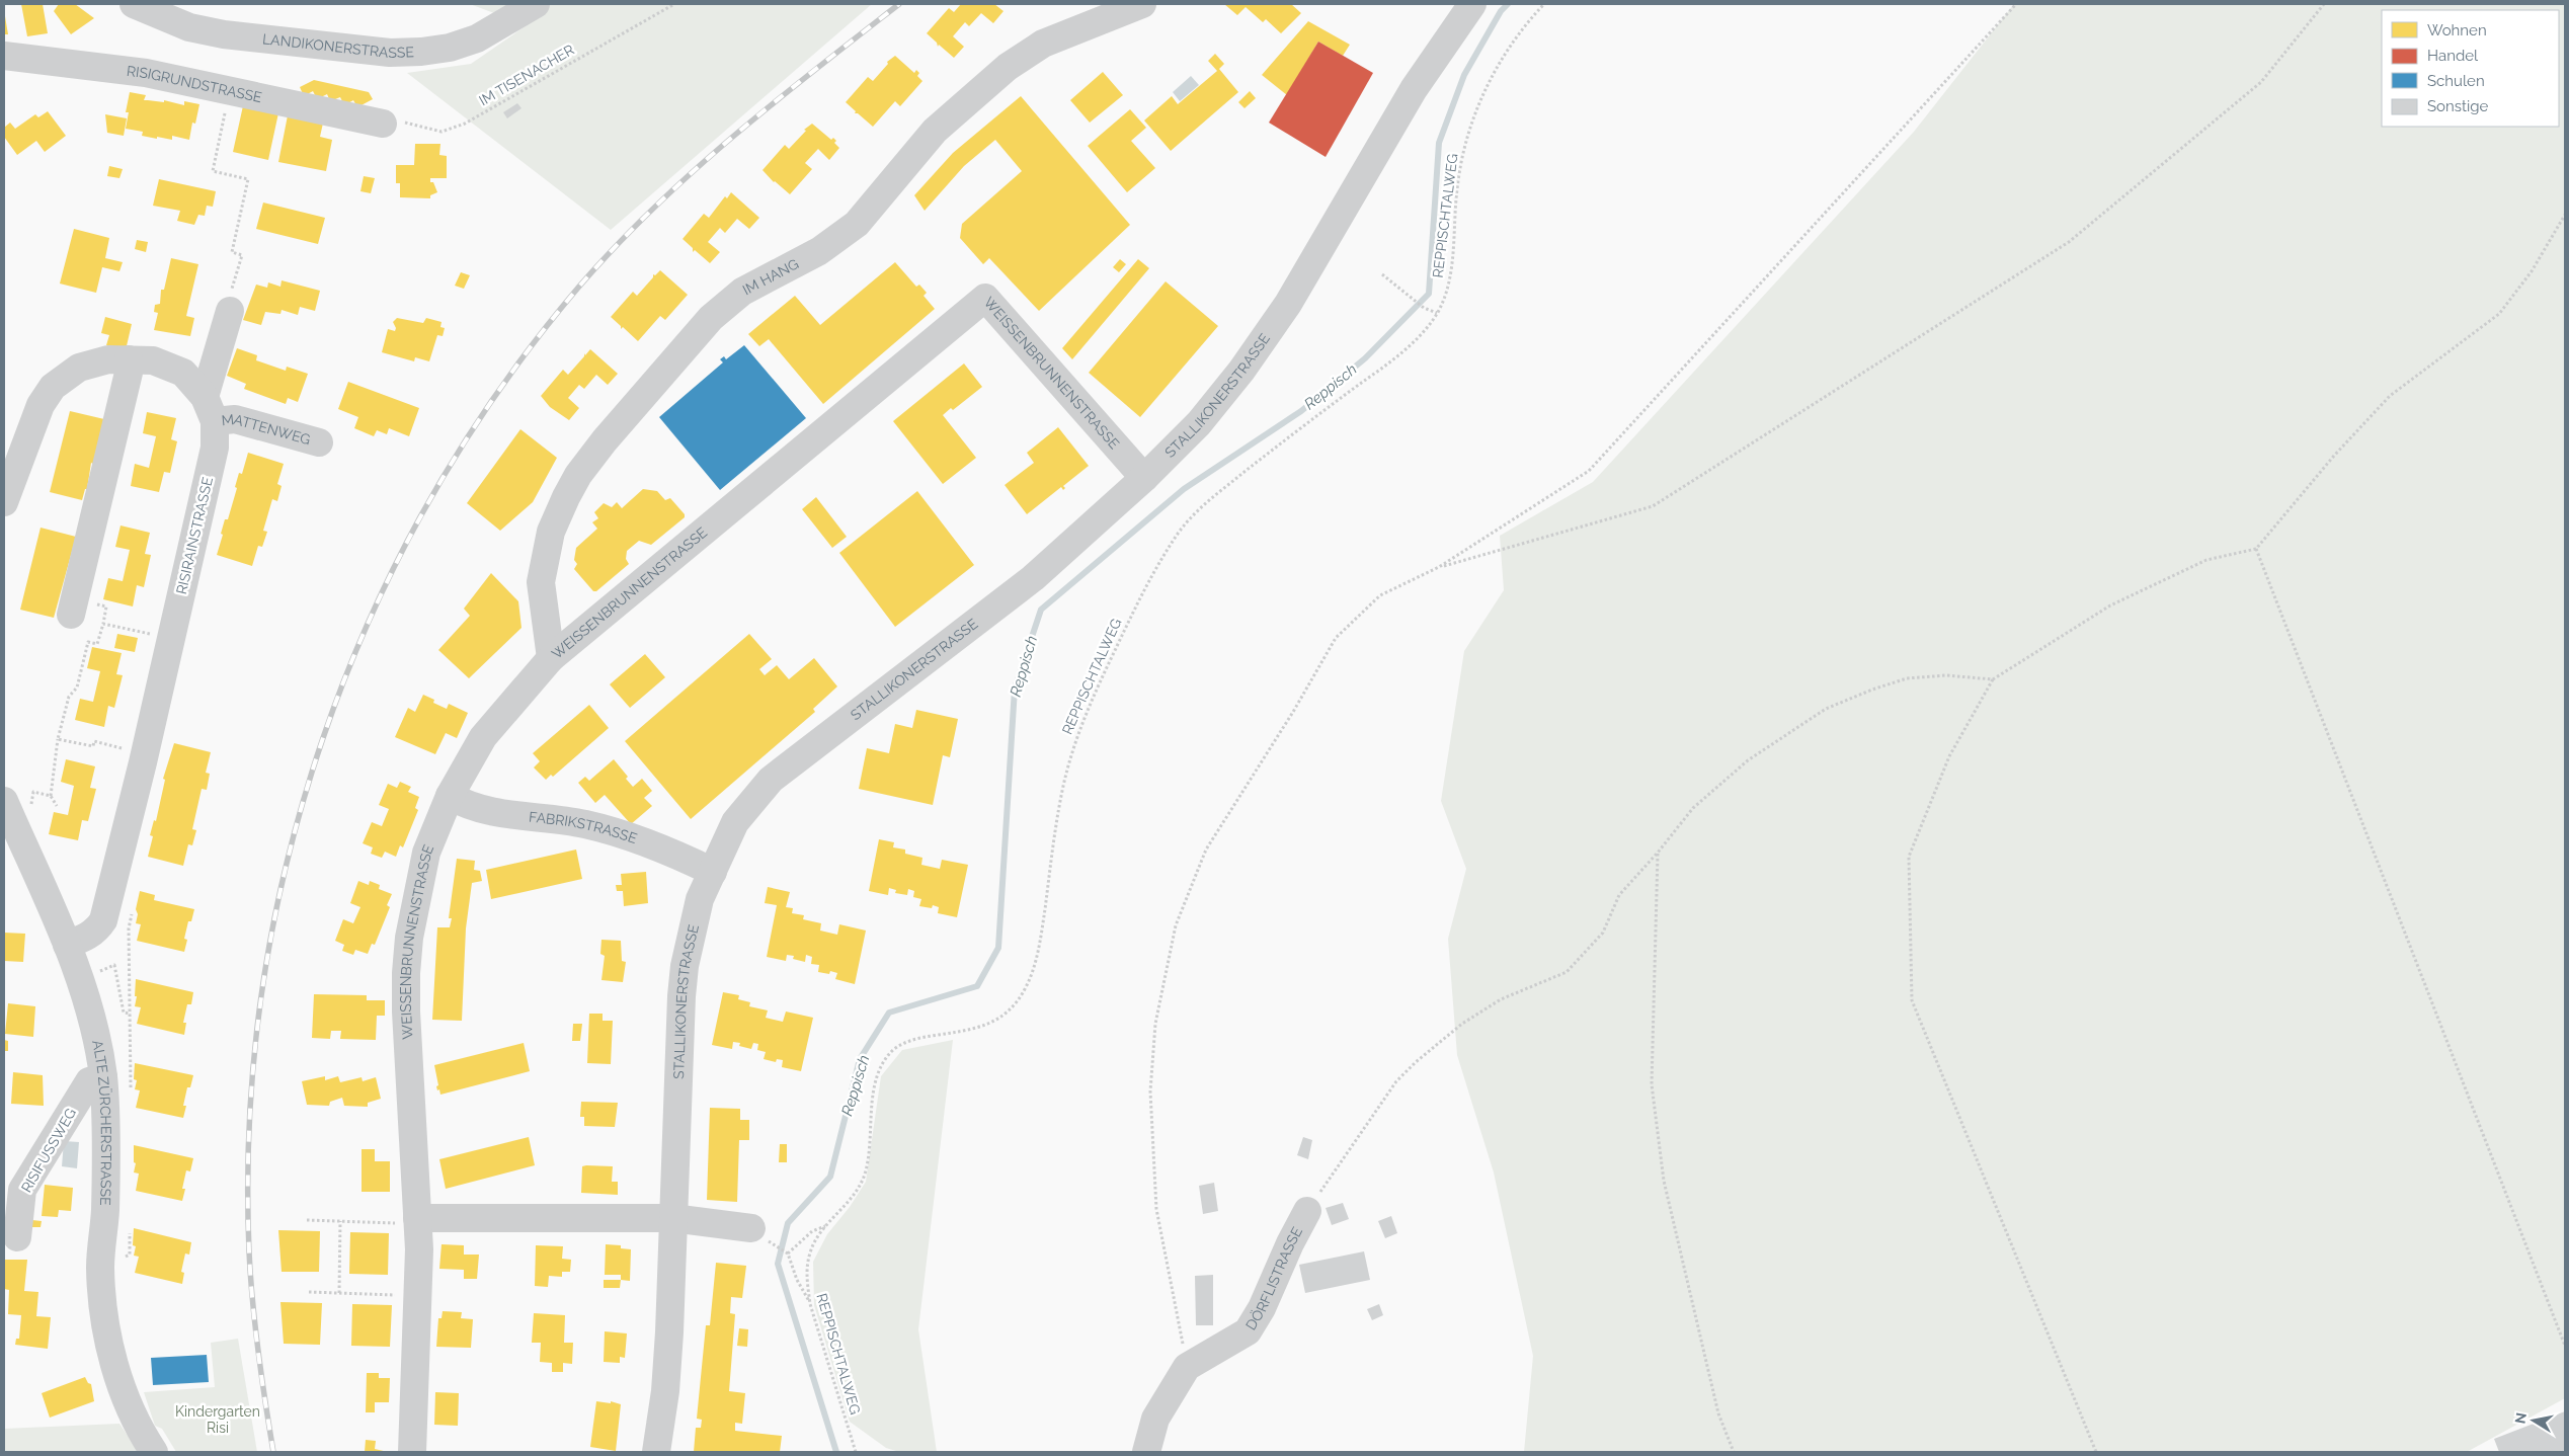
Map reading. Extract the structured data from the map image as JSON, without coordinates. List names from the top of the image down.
{
  "streets": {
    "street": [
      "LANDIKONERSTRASSE",
      "RISIGRUNDSTRASSE",
      "IM HANG",
      "WEISSENBRUNNENSTRASSE",
      "STALLIKONERSTRASSE",
      "MATTENWEG",
      "RISIRAINSTRASSE",
      "FABRIKSTRASSE",
      "ALTE ZÜRCHERSTRASSE",
      "RISIFUSSWEG",
      "DÖRFLISTRASSE"
    ],
    "path": ["IM TISENACHER", "REPPISCHTALWEG"]
  },
  "crossings": [
    ["IM TISENACHER", "RISIGRUNDSTRASSE"],
    ["IM HANG", "WEISSENBRUNNENSTRASSE"],
    ["WEISSENBRUNNENSTRASSE", "STALLIKONERSTRASSE"],
    ["WEISSENBRUNNENSTRASSE", "FABRIKSTRASSE"],
    ["STALLIKONERSTRASSE", "FABRIKSTRASSE"],
    ["MATTENWEG", "RISIRAINSTRASSE"],
    ["RISIRAINSTRASSE", "ALTE ZÜRCHERSTRASSE"],
    ["ALTE ZÜRCHERSTRASSE", "RISIFUSSWEG"]
  ],
  "water": ["Reppisch"],
  "parks": ["Kindergarten Risi"],
  "legend": [
    "Wohnen",
    "Handel",
    "Schulen",
    "Sonstige"
  ],
  "north": "left"
}
